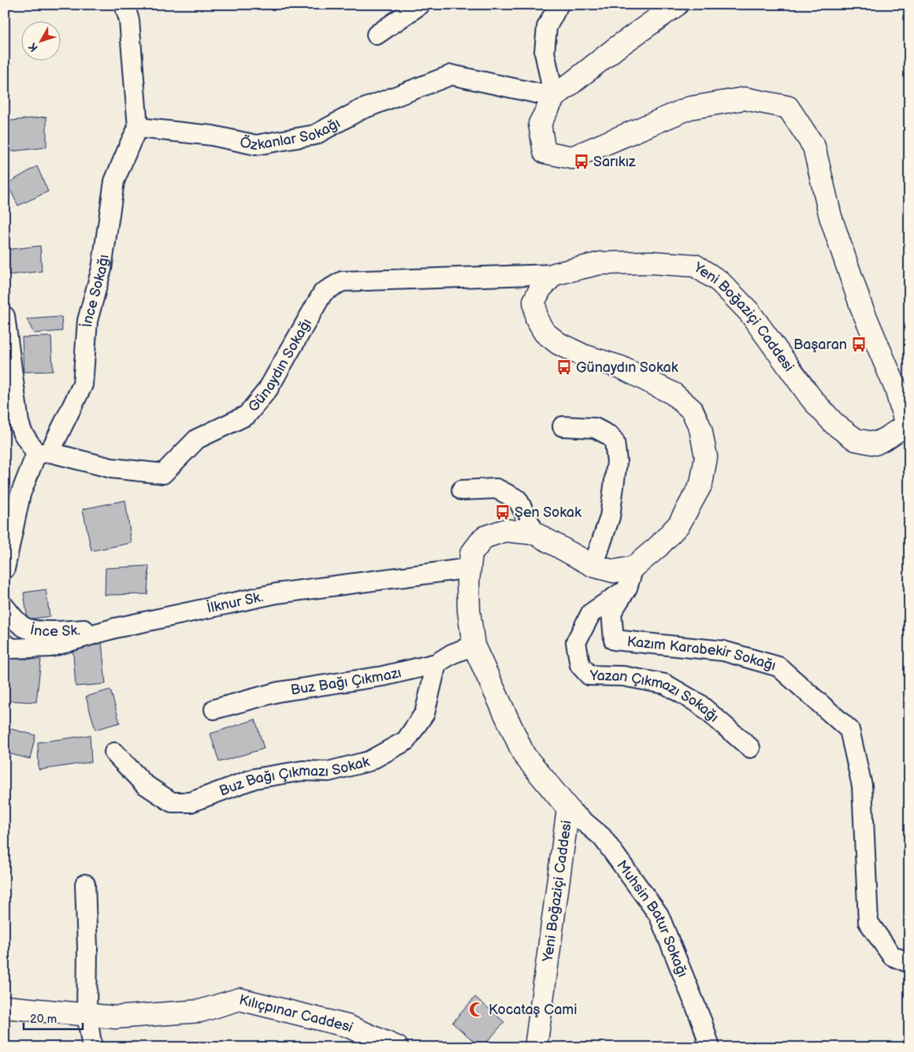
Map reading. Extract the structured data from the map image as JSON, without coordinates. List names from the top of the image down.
{
  "streets": {
    "street": [
      "Özkanlar Sokağı",
      "İnce Sokağı",
      "Yeni Boğaziçi Caddesi",
      "Günaydın Sokağı",
      "İlknur Sk.",
      "İnce Sk.",
      "Kazım Karabekir Sokağı",
      "Buz Bağı Çıkmazı",
      "Yazan Çıkmazı Sokağı",
      "Buz Bağı Çıkmazı Sokak",
      "Muhsin Batur Sokağı",
      "Kılıçpınar Caddesi"
    ]
  },
  "crossings": [
    ["Özkanlar Sokağı", "İnce Sokağı"],
    ["Özkanlar Sokağı", "Yeni Boğaziçi Caddesi"],
    ["İnce Sokağı", "Günaydın Sokağı"],
    ["Yeni Boğaziçi Caddesi", "Günaydın Sokağı"],
    ["Yeni Boğaziçi Caddesi", "İlknur Sk."],
    ["Yeni Boğaziçi Caddesi", "Kazım Karabekir Sokağı"],
    ["Yeni Boğaziçi Caddesi", "Buz Bağı Çıkmazı"],
    ["Yeni Boğaziçi Caddesi", "Yazan Çıkmazı Sokağı"],
    ["Yeni Boğaziçi Caddesi", "Muhsin Batur Sokağı"],
    ["İlknur Sk.", "İnce Sk."],
    ["Kazım Karabekir Sokağı", "Yazan Çıkmazı Sokağı"],
    ["Buz Bağı Çıkmazı", "Buz Bağı Çıkmazı Sokak"]
  ],
  "places": {
    "bus stop": [
      "Sarıkız",
      "Başaran",
      "Günaydın Sokak",
      "Şen Sokak"
    ],
    "mosque": ["Kocataş Cami"]
  },
  "scale_bar": "20 m",
  "north": "bottom left"
}
